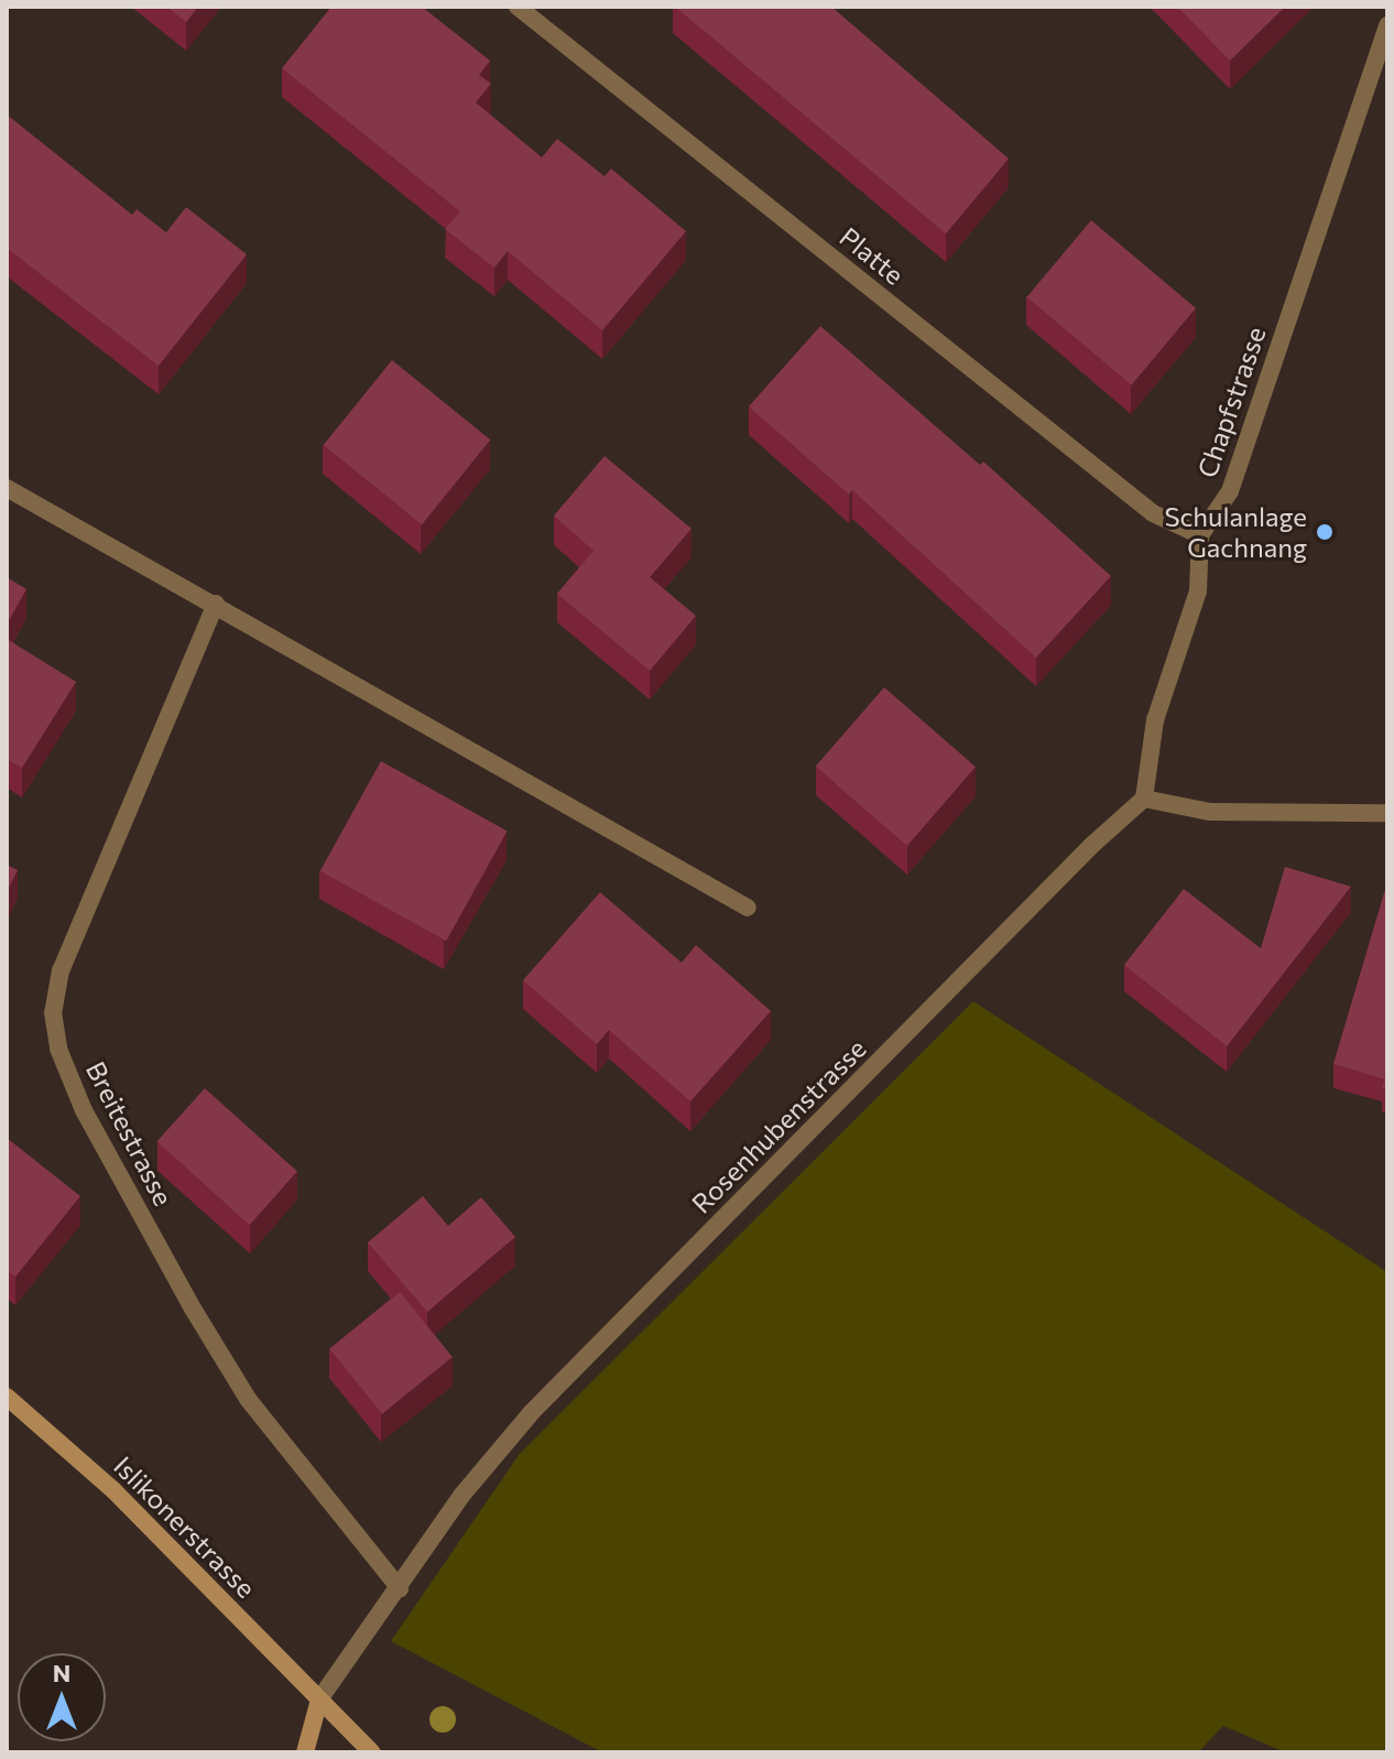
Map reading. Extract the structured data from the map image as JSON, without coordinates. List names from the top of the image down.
{
  "streets": {
    "street": [
      "Platte",
      "Chapfstrasse",
      "Rosenhubenstrasse",
      "Breitestrasse",
      "Islikonerstrasse"
    ]
  },
  "crossings": [
    ["Platte", "Chapfstrasse"],
    ["Rosenhubenstrasse", "Breitestrasse"],
    ["Rosenhubenstrasse", "Islikonerstrasse"]
  ],
  "places": ["Schulanlage Gachnang"],
  "north": "top"
}
